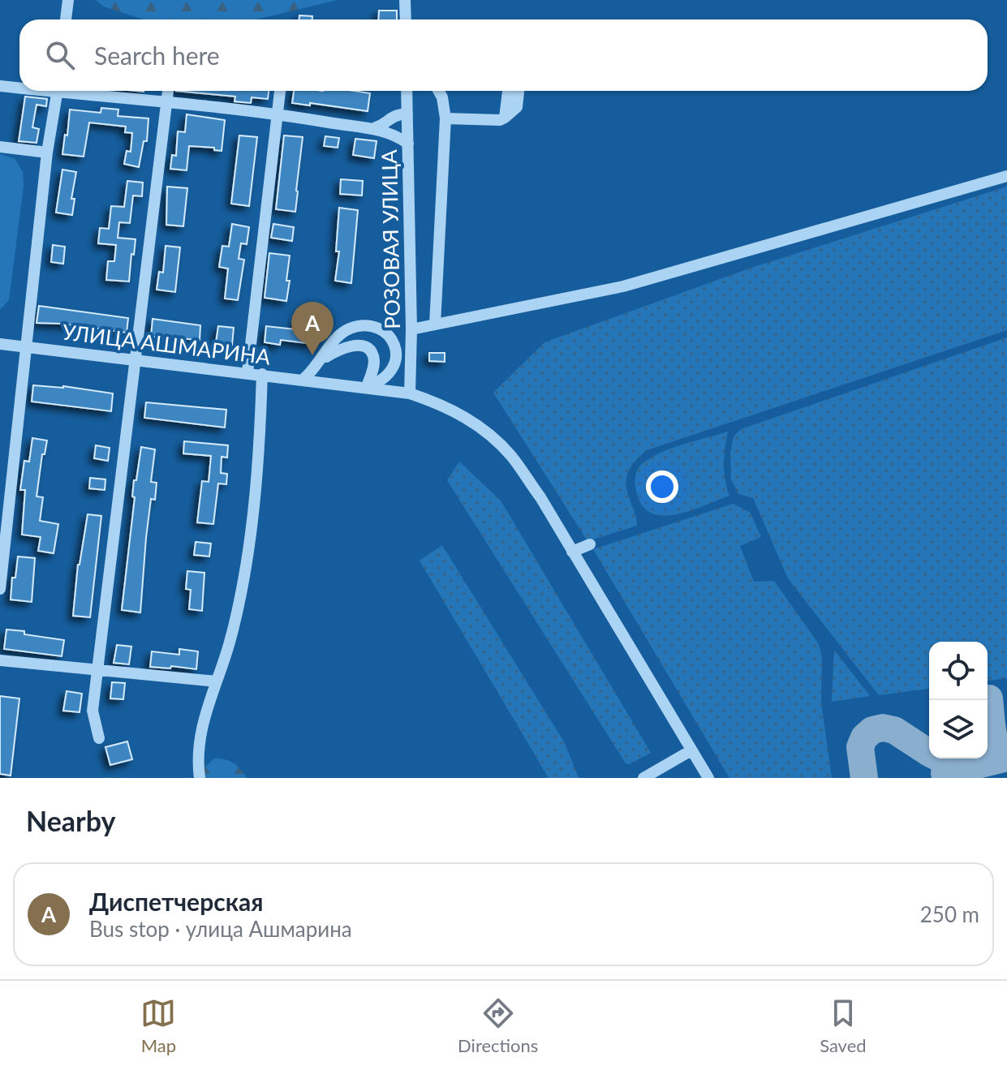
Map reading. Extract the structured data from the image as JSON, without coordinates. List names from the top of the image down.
{
  "streets": {
    "street": ["РОЗОВАЯ УЛИЦА", "УЛИЦА АШМАРИНА"]
  },
  "crossings": [
    ["РОЗОВАЯ УЛИЦА", "УЛИЦА АШМАРИНА"]
  ],
  "page": {
    "search": "Search here",
    "pins": "A",
    "heading": "Nearby",
    "list": [
      {
        "mark": "A",
        "name": "Диспетчерская",
        "note": "Bus stop · улица Ашмарина",
        "value": "250 m"
      }
    ],
    "nav": ["Map", "Directions", "Saved"]
  }
}
